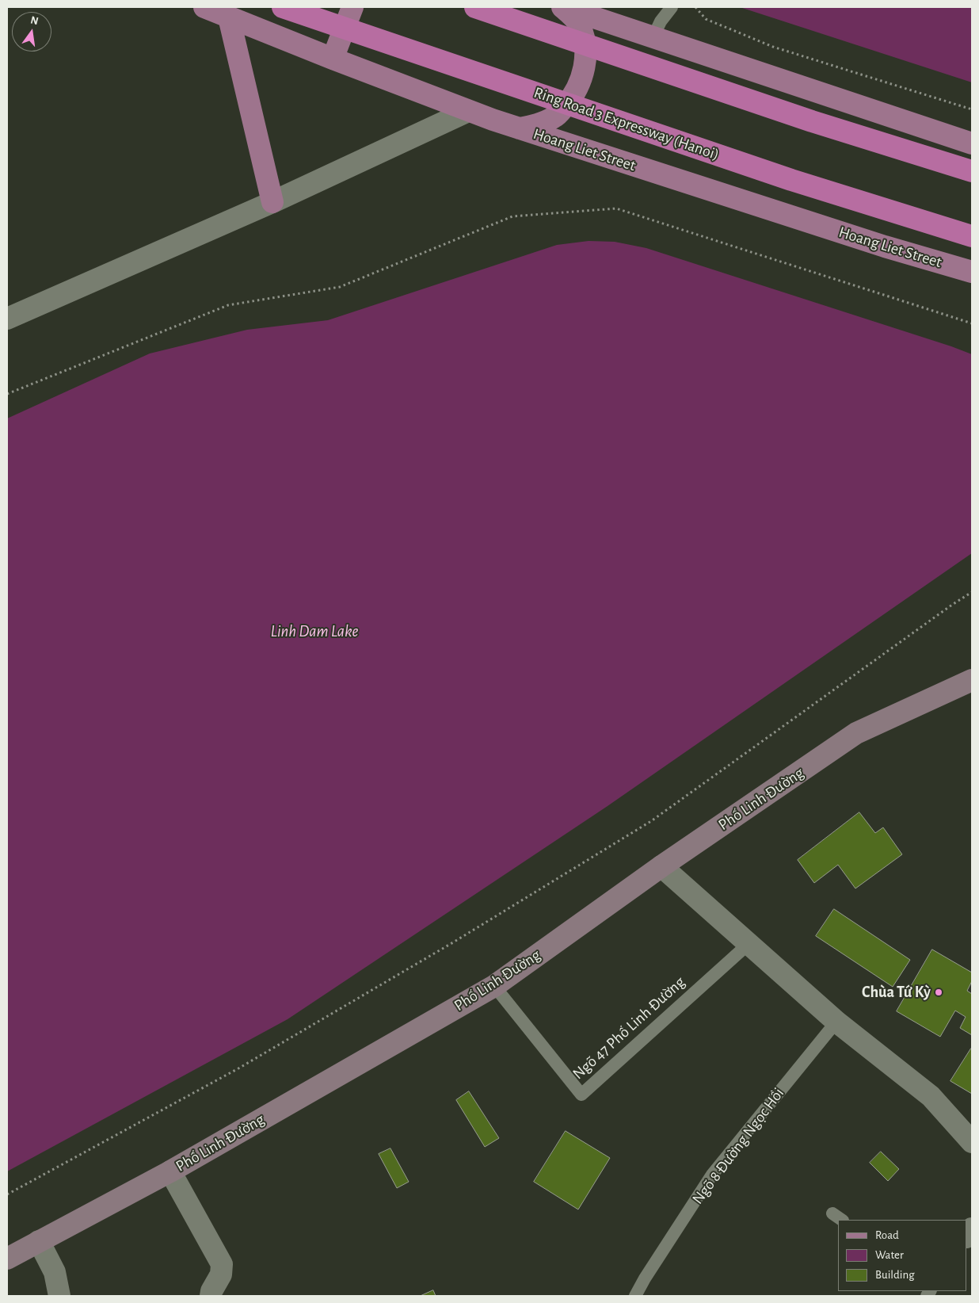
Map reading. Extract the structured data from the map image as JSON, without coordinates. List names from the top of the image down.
{
  "streets": {
    "highway": ["Ring Road 3 Expressway (Hanoi)"],
    "main road": ["Hoang Liet Street"],
    "street": ["Phố Linh Đường"],
    "lane": ["Ngõ 47 Phố Linh Đường", "Ngõ 8 Đường Ngọc Hồi"]
  },
  "crossings": [
    ["Phố Linh Đường", "Ngõ 47 Phố Linh Đường"]
  ],
  "water": ["Linh Dam Lake"],
  "places": ["Chùa Tứ Kỳ"],
  "legend": ["Road", "Water", "Building"],
  "north": "top"
}
